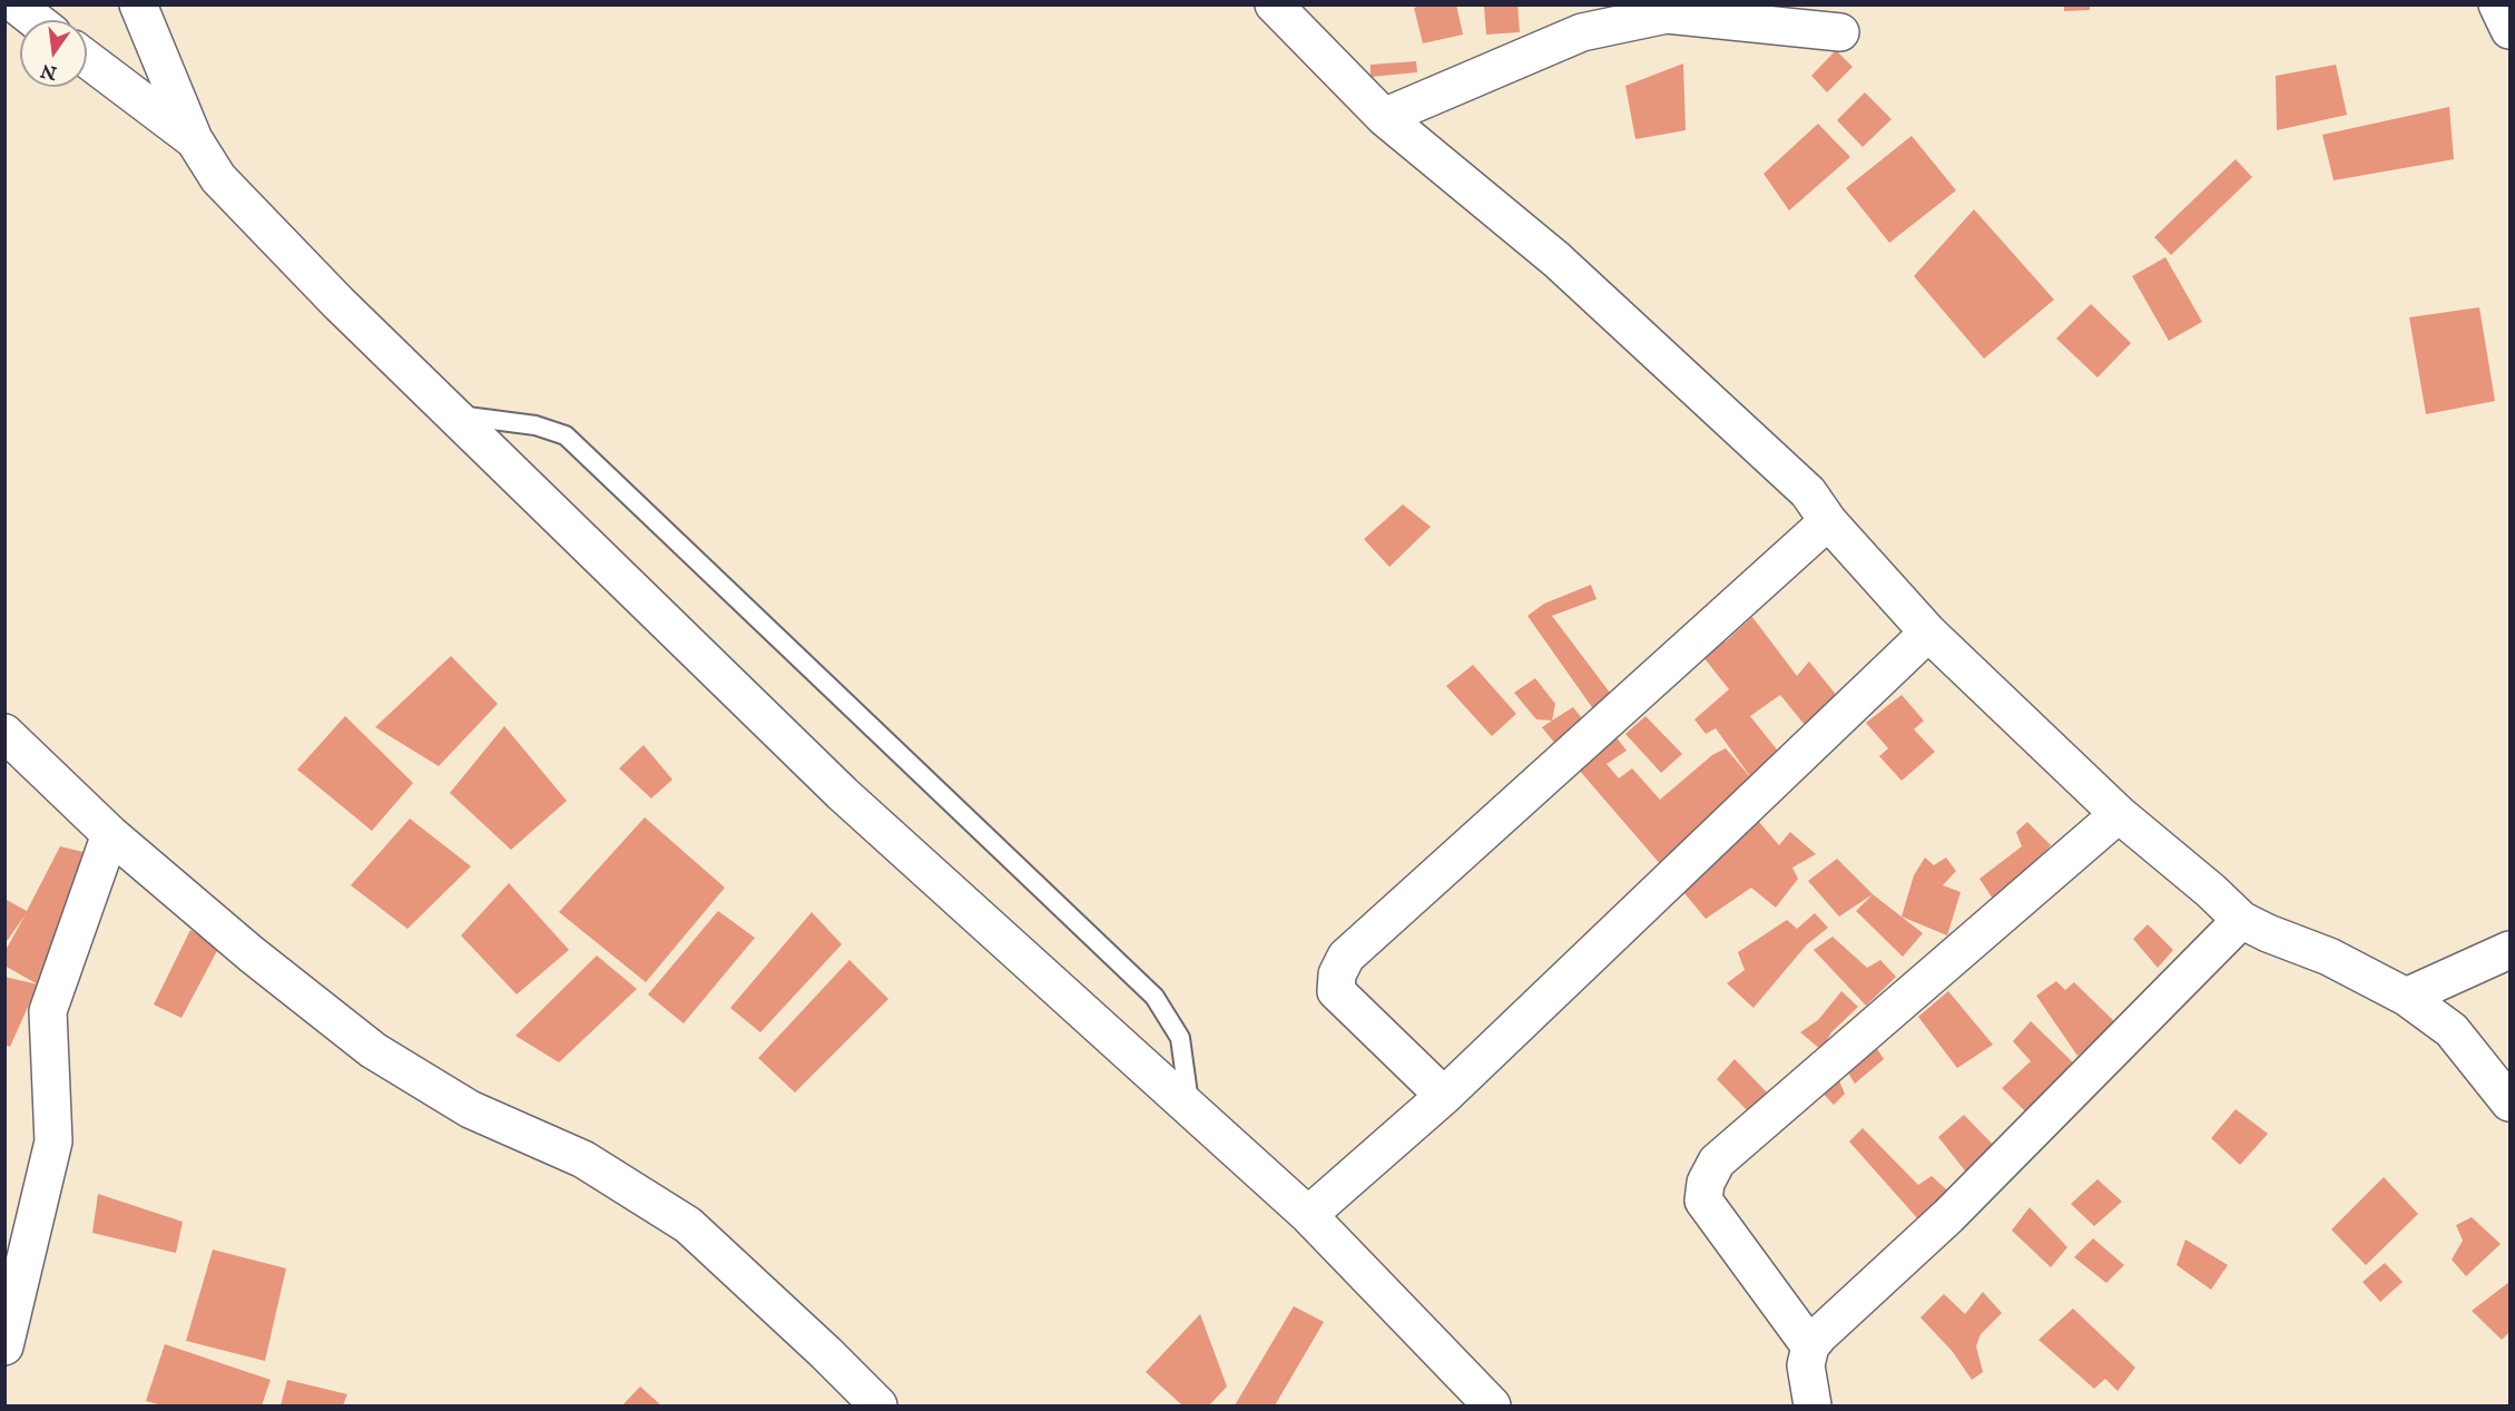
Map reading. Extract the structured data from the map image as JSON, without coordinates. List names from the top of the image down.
{
  "north": "bottom"
}
